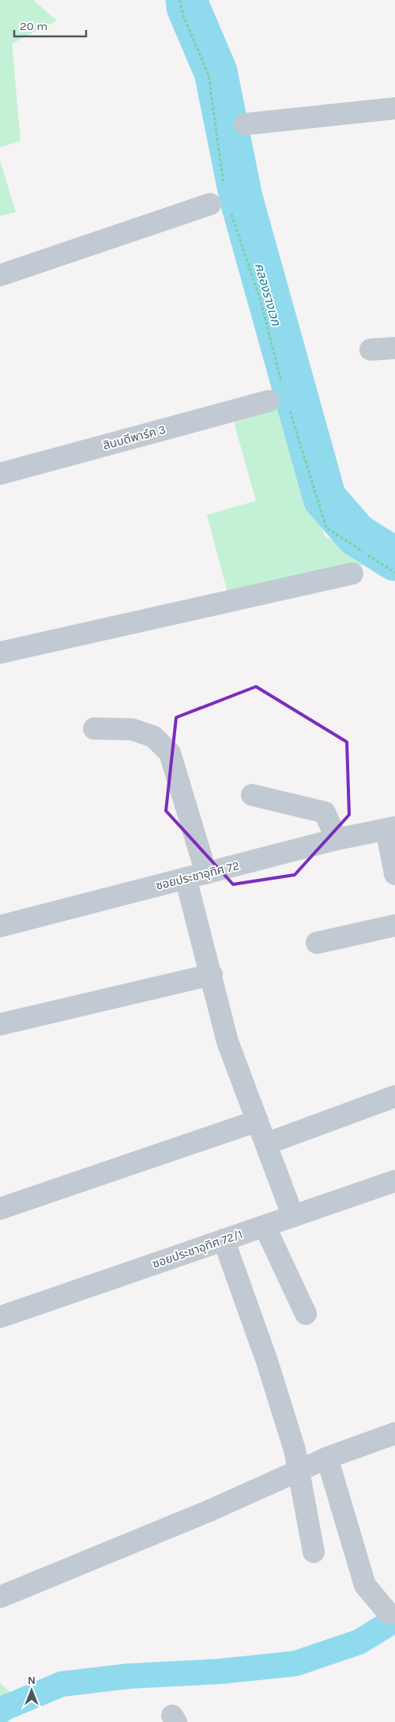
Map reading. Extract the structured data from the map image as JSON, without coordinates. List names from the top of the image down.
{
  "streets": {
    "street": ["สินบดีพาร์ค 3", "ซอยประชาอุทิศ 72", "ซอยประชาอุทิศ 72/1"]
  },
  "water": ["คลองรางเวก"],
  "scale_bar": "20 m",
  "north": "top"
}
